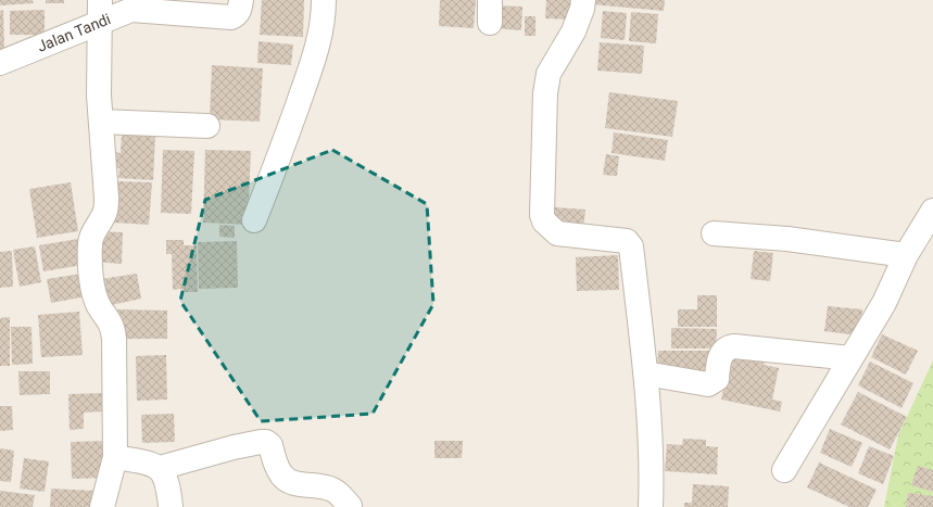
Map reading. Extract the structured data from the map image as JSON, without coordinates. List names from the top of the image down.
{
  "streets": {
    "street": ["Jalan Tandi"]
  }
}
